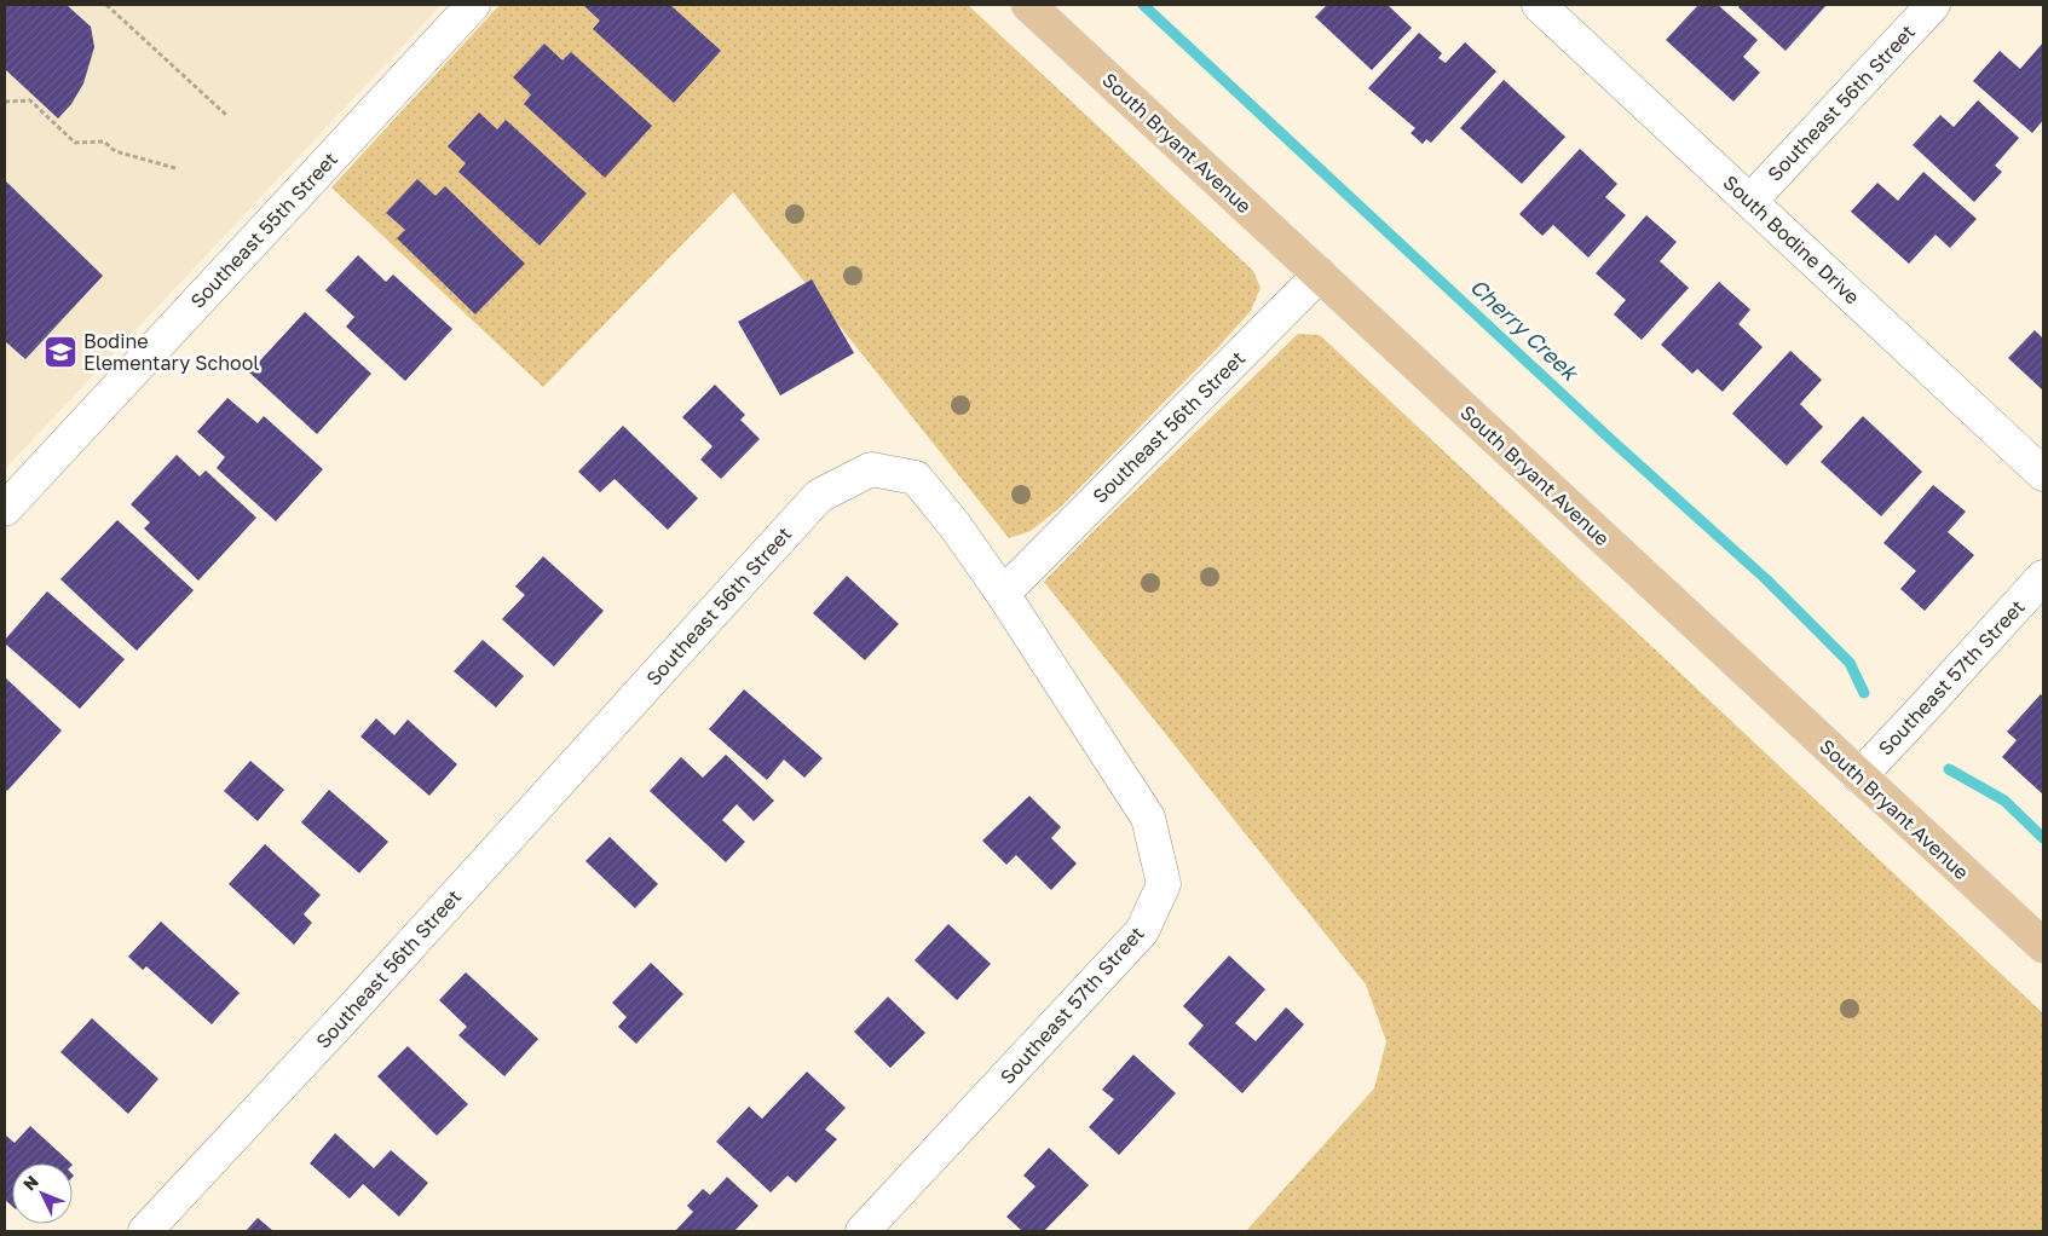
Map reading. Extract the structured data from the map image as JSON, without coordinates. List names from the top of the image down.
{
  "streets": {
    "main road": ["South Bryant Avenue"],
    "street": [
      "Southeast 56th Street",
      "Southeast 55th Street",
      "South Bodine Drive",
      "Southeast 57th Street"
    ]
  },
  "crossings": [
    ["Southeast 56th Street", "South Bryant Avenue"],
    ["Southeast 56th Street", "South Bodine Drive"],
    ["Southeast 56th Street", "Southeast 57th Street"],
    ["South Bryant Avenue", "Southeast 57th Street"]
  ],
  "water": ["Cherry Creek"],
  "places": {
    "school or university": ["Bodine Elementary School"]
  },
  "north": "top left"
}
